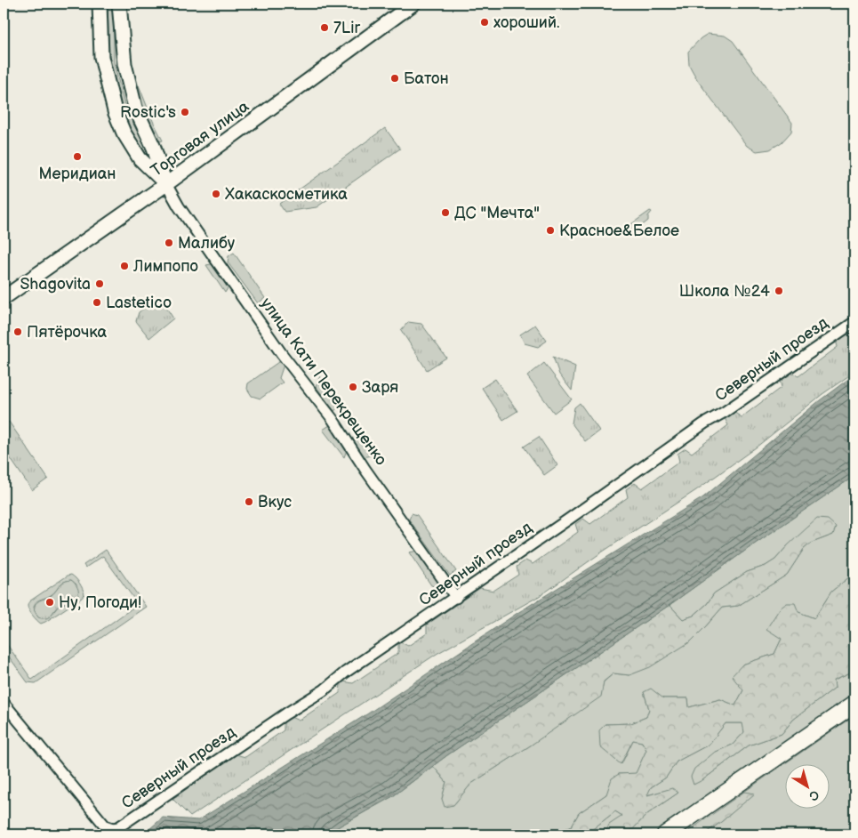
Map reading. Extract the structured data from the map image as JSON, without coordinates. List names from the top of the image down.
{
  "streets": {
    "street": ["Торговая улица", "Северный проезд", "улица Кати Перекрещенко"]
  },
  "crossings": [
    ["Торговая улица", "улица Кати Перекрещенко"],
    ["Северный проезд", "улица Кати Перекрещенко"]
  ],
  "places": [
    "хороший.",
    "7Lir",
    "Батон",
    "Rostic's",
    "Меридиан",
    "Хакаскосметика",
    "ДС \"Мечта\"",
    "Красное&Белое",
    "Малибу",
    "Лимпопо",
    "Shagovita",
    "Школа №24",
    "Lastetico",
    "Пятёрочка",
    "Заря",
    "Вкус",
    "Ну, Погоди!"
  ],
  "north": "bottom right"
}
